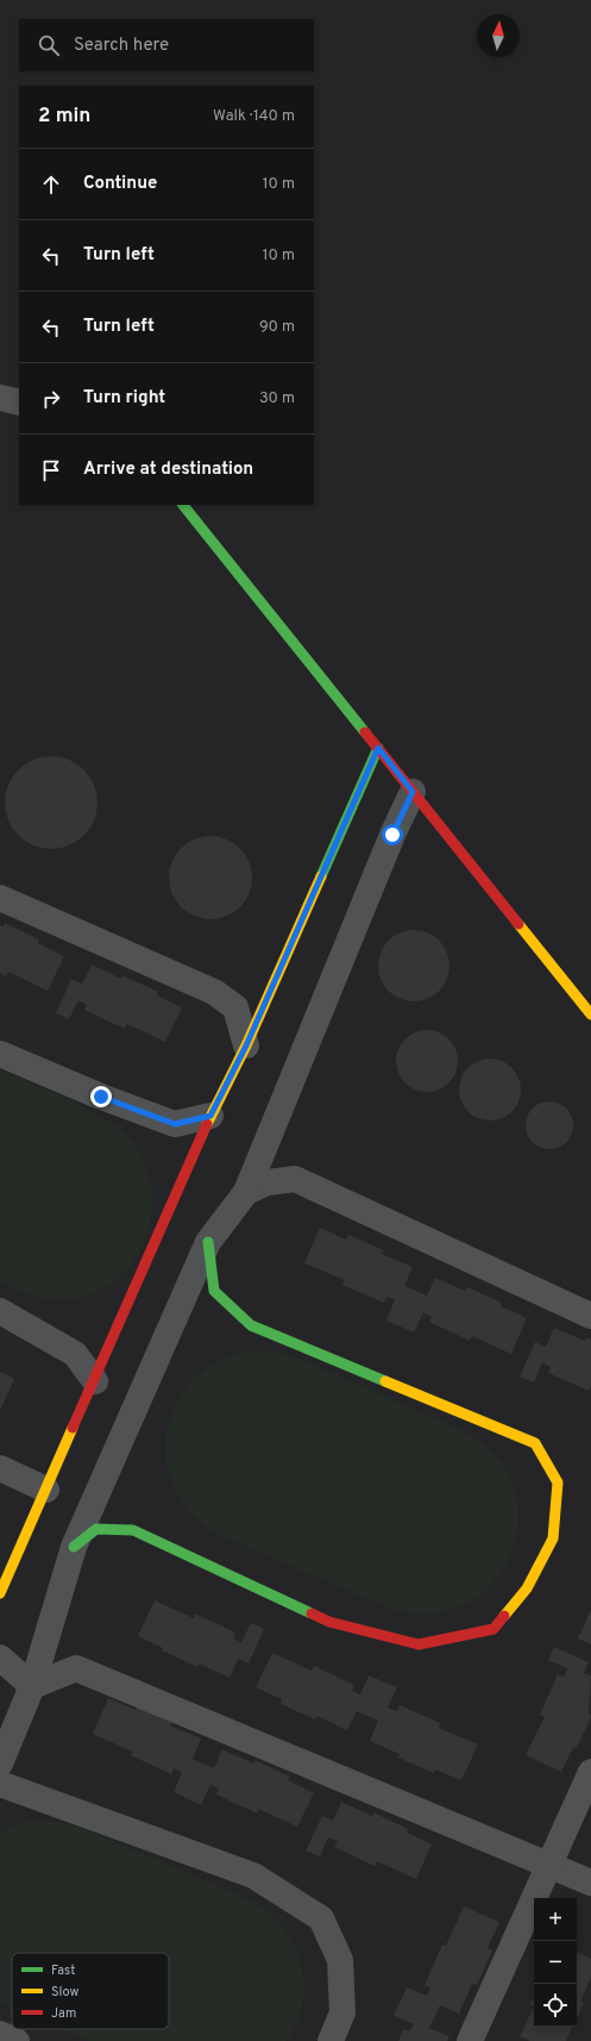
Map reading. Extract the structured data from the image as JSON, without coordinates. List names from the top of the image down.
{
  "legend": ["Fast", "Slow", "Jam"],
  "north": "top",
  "page": {
    "search": "Search here",
    "heading": ["2 min", "Walk · 140 m"],
    "list": [
      ["Continue", "10 m"],
      ["Turn left", "10 m"],
      ["Turn left", "90 m"],
      ["Turn right", "30 m"],
      "Arrive at destination"
    ],
    "map_buttons": ["+", "−"]
  }
}
